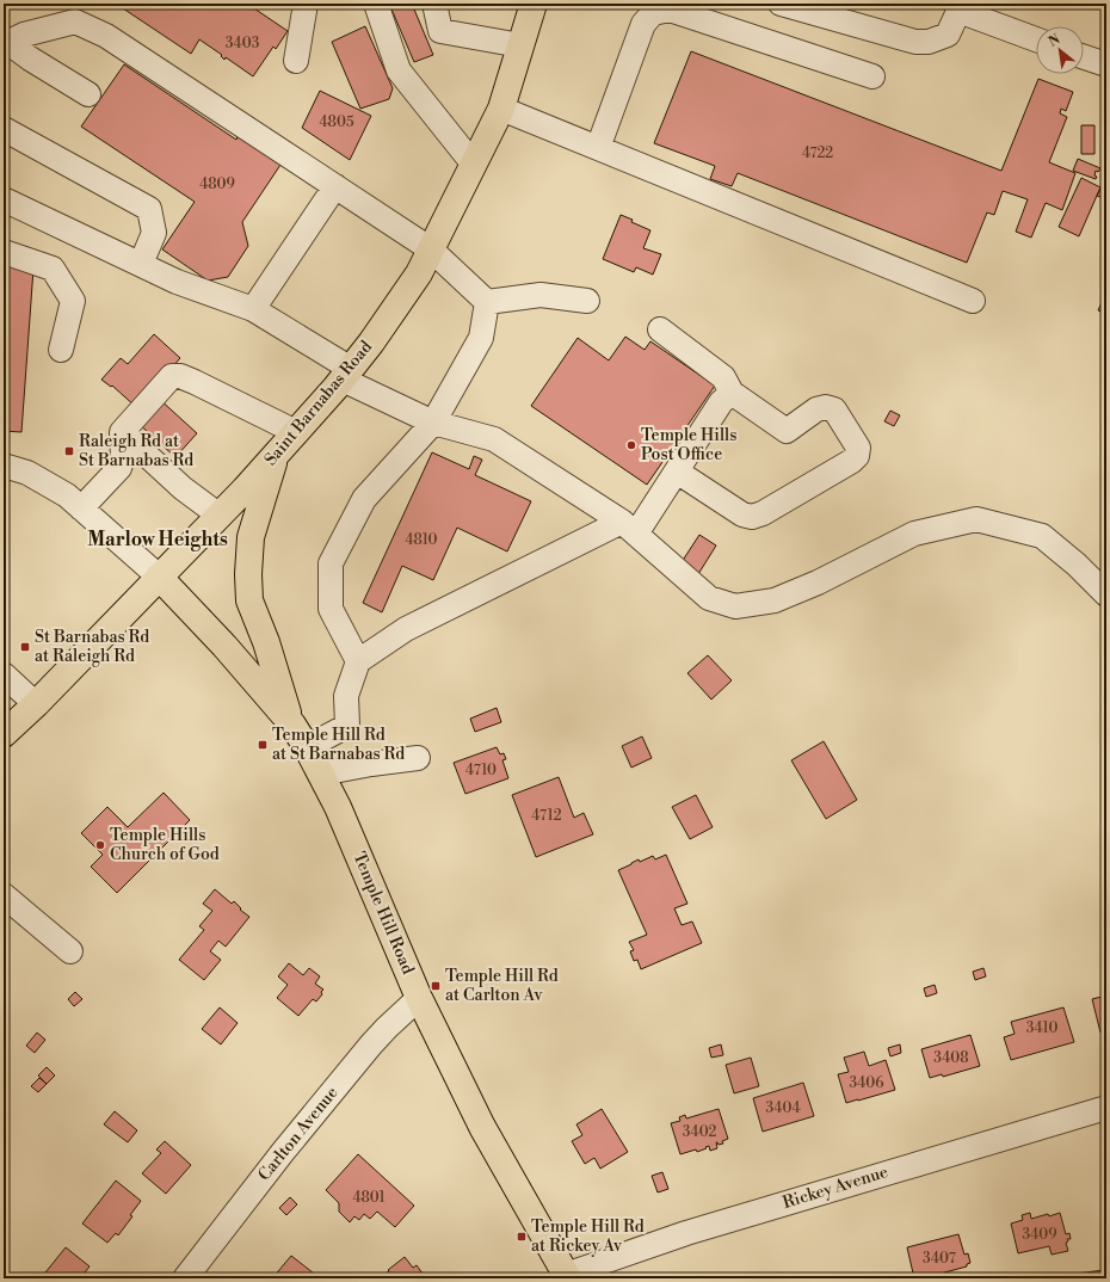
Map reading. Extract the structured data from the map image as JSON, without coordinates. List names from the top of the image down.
{
  "streets": {
    "main road": ["Saint Barnabas Road", "Temple Hill Road"],
    "street": ["Carlton Avenue", "Rickey Avenue"]
  },
  "crossings": [
    ["Saint Barnabas Road", "Temple Hill Road"],
    ["Temple Hill Road", "Carlton Avenue"],
    ["Temple Hill Road", "Rickey Avenue"]
  ],
  "districts": ["Marlow Heights"],
  "places": {
    "other": ["Temple Hills Post Office", "Temple Hills Church of God"],
    "transit": [
      "Raleigh Rd at St Barnabas Rd",
      "St Barnabas Rd at Raleigh Rd",
      "Temple Hill Rd at St Barnabas Rd",
      "Temple Hill Rd at Carlton Av",
      "Temple Hill Rd at Rickey Av"
    ]
  },
  "house_numbers": [
    "3403",
    "4805",
    "4722",
    "4809",
    "4810",
    "4710",
    "4712",
    "3410",
    "3408",
    "3406",
    "3404",
    "3402",
    "4801",
    "3409",
    "3407"
  ],
  "north": "top left"
}
